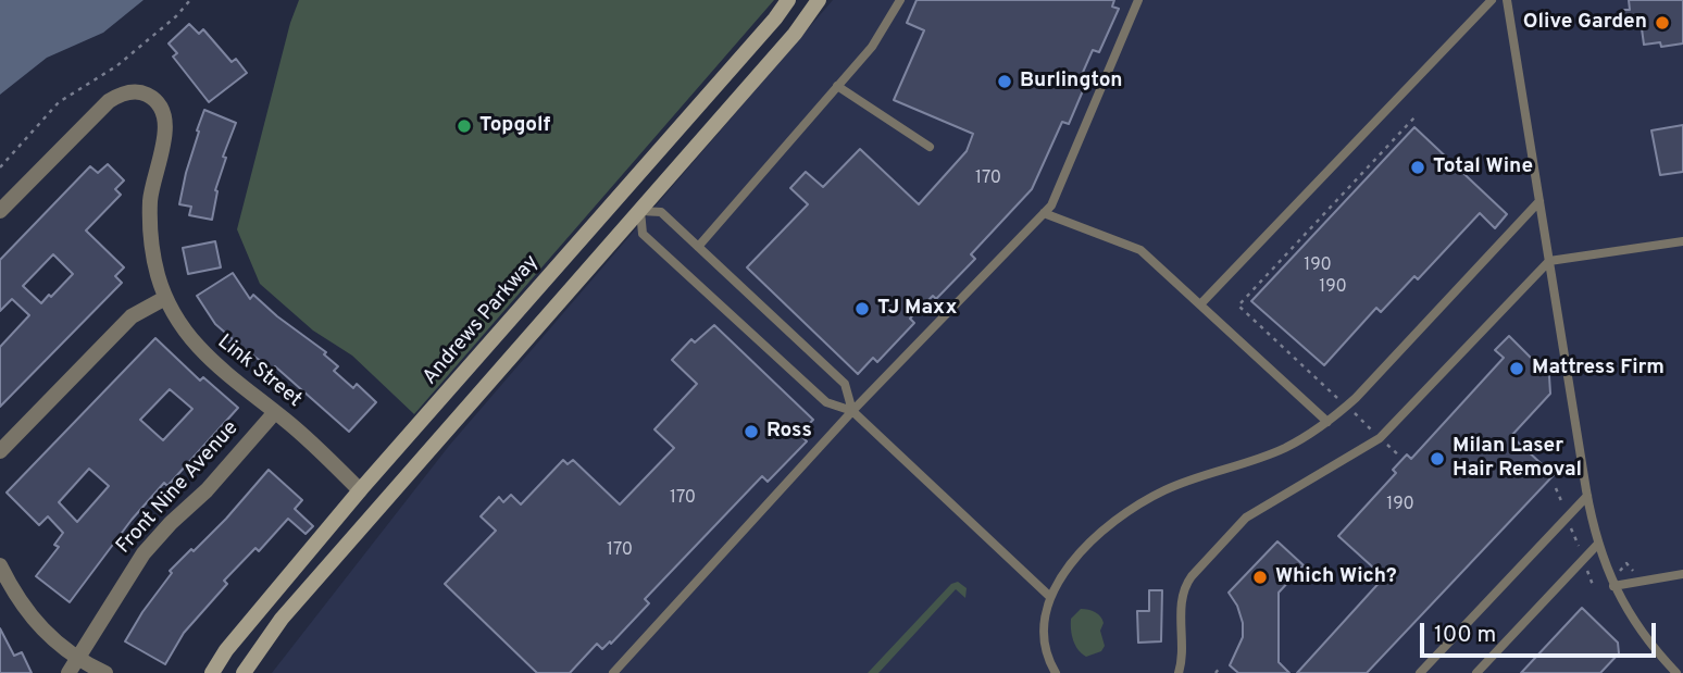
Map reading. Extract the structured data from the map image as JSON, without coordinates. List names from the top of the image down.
{
  "streets": {
    "street": ["Andrews Parkway", "Link Street", "Front Nine Avenue"]
  },
  "crossings": [
    ["Andrews Parkway", "Link Street"],
    ["Link Street", "Front Nine Avenue"]
  ],
  "places": [
    "Olive Garden",
    "Burlington",
    "Topgolf",
    "Total Wine",
    "TJ Maxx",
    "Mattress Firm",
    "Ross",
    "Milan Laser Hair Removal",
    "Which Wich?"
  ],
  "house_numbers": [
    "170",
    "190",
    "190",
    "170",
    "190",
    "170"
  ],
  "scale_bar": "100 m"
}
